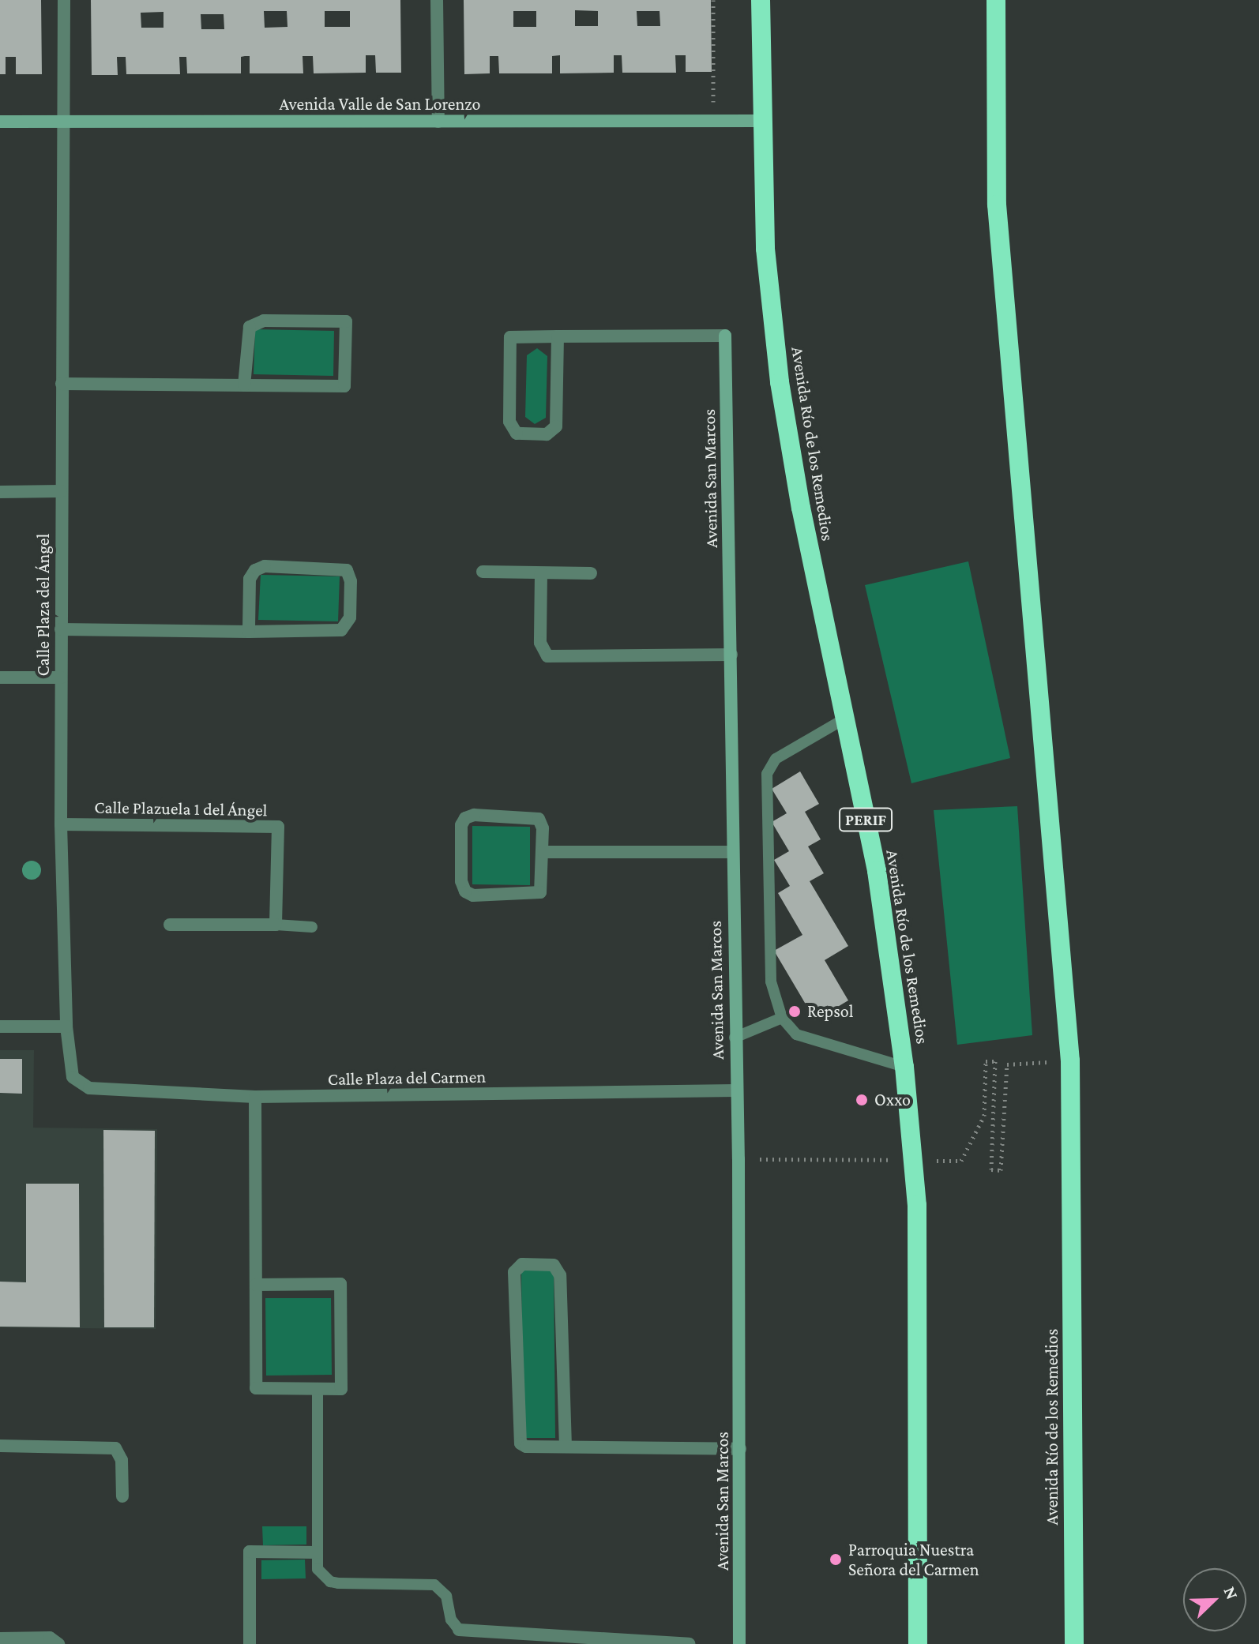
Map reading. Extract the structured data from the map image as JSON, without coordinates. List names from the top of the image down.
{
  "streets": {
    "highway": ["Avenida Río de los Remedios", "PERIF"],
    "street": [
      "Avenida Valle de San Lorenzo",
      "Avenida San Marcos",
      "Calle Plaza del Ángel",
      "Calle Plazuela 1 del Ángel",
      "Calle Plaza del Carmen"
    ]
  },
  "crossings": [
    ["Avenida Valle de San Lorenzo", "Avenida Río de los Remedios"],
    ["Avenida Valle de San Lorenzo", "Calle Plaza del Ángel"],
    ["Avenida San Marcos", "Calle Plaza del Carmen"],
    ["Calle Plaza del Ángel", "Calle Plazuela 1 del Ángel"],
    ["Calle Plaza del Ángel", "Calle Plaza del Carmen"]
  ],
  "places": ["Repsol", "Oxxo", "Parroquia Nuestra Señora del Carmen"],
  "north": "top right"
}
